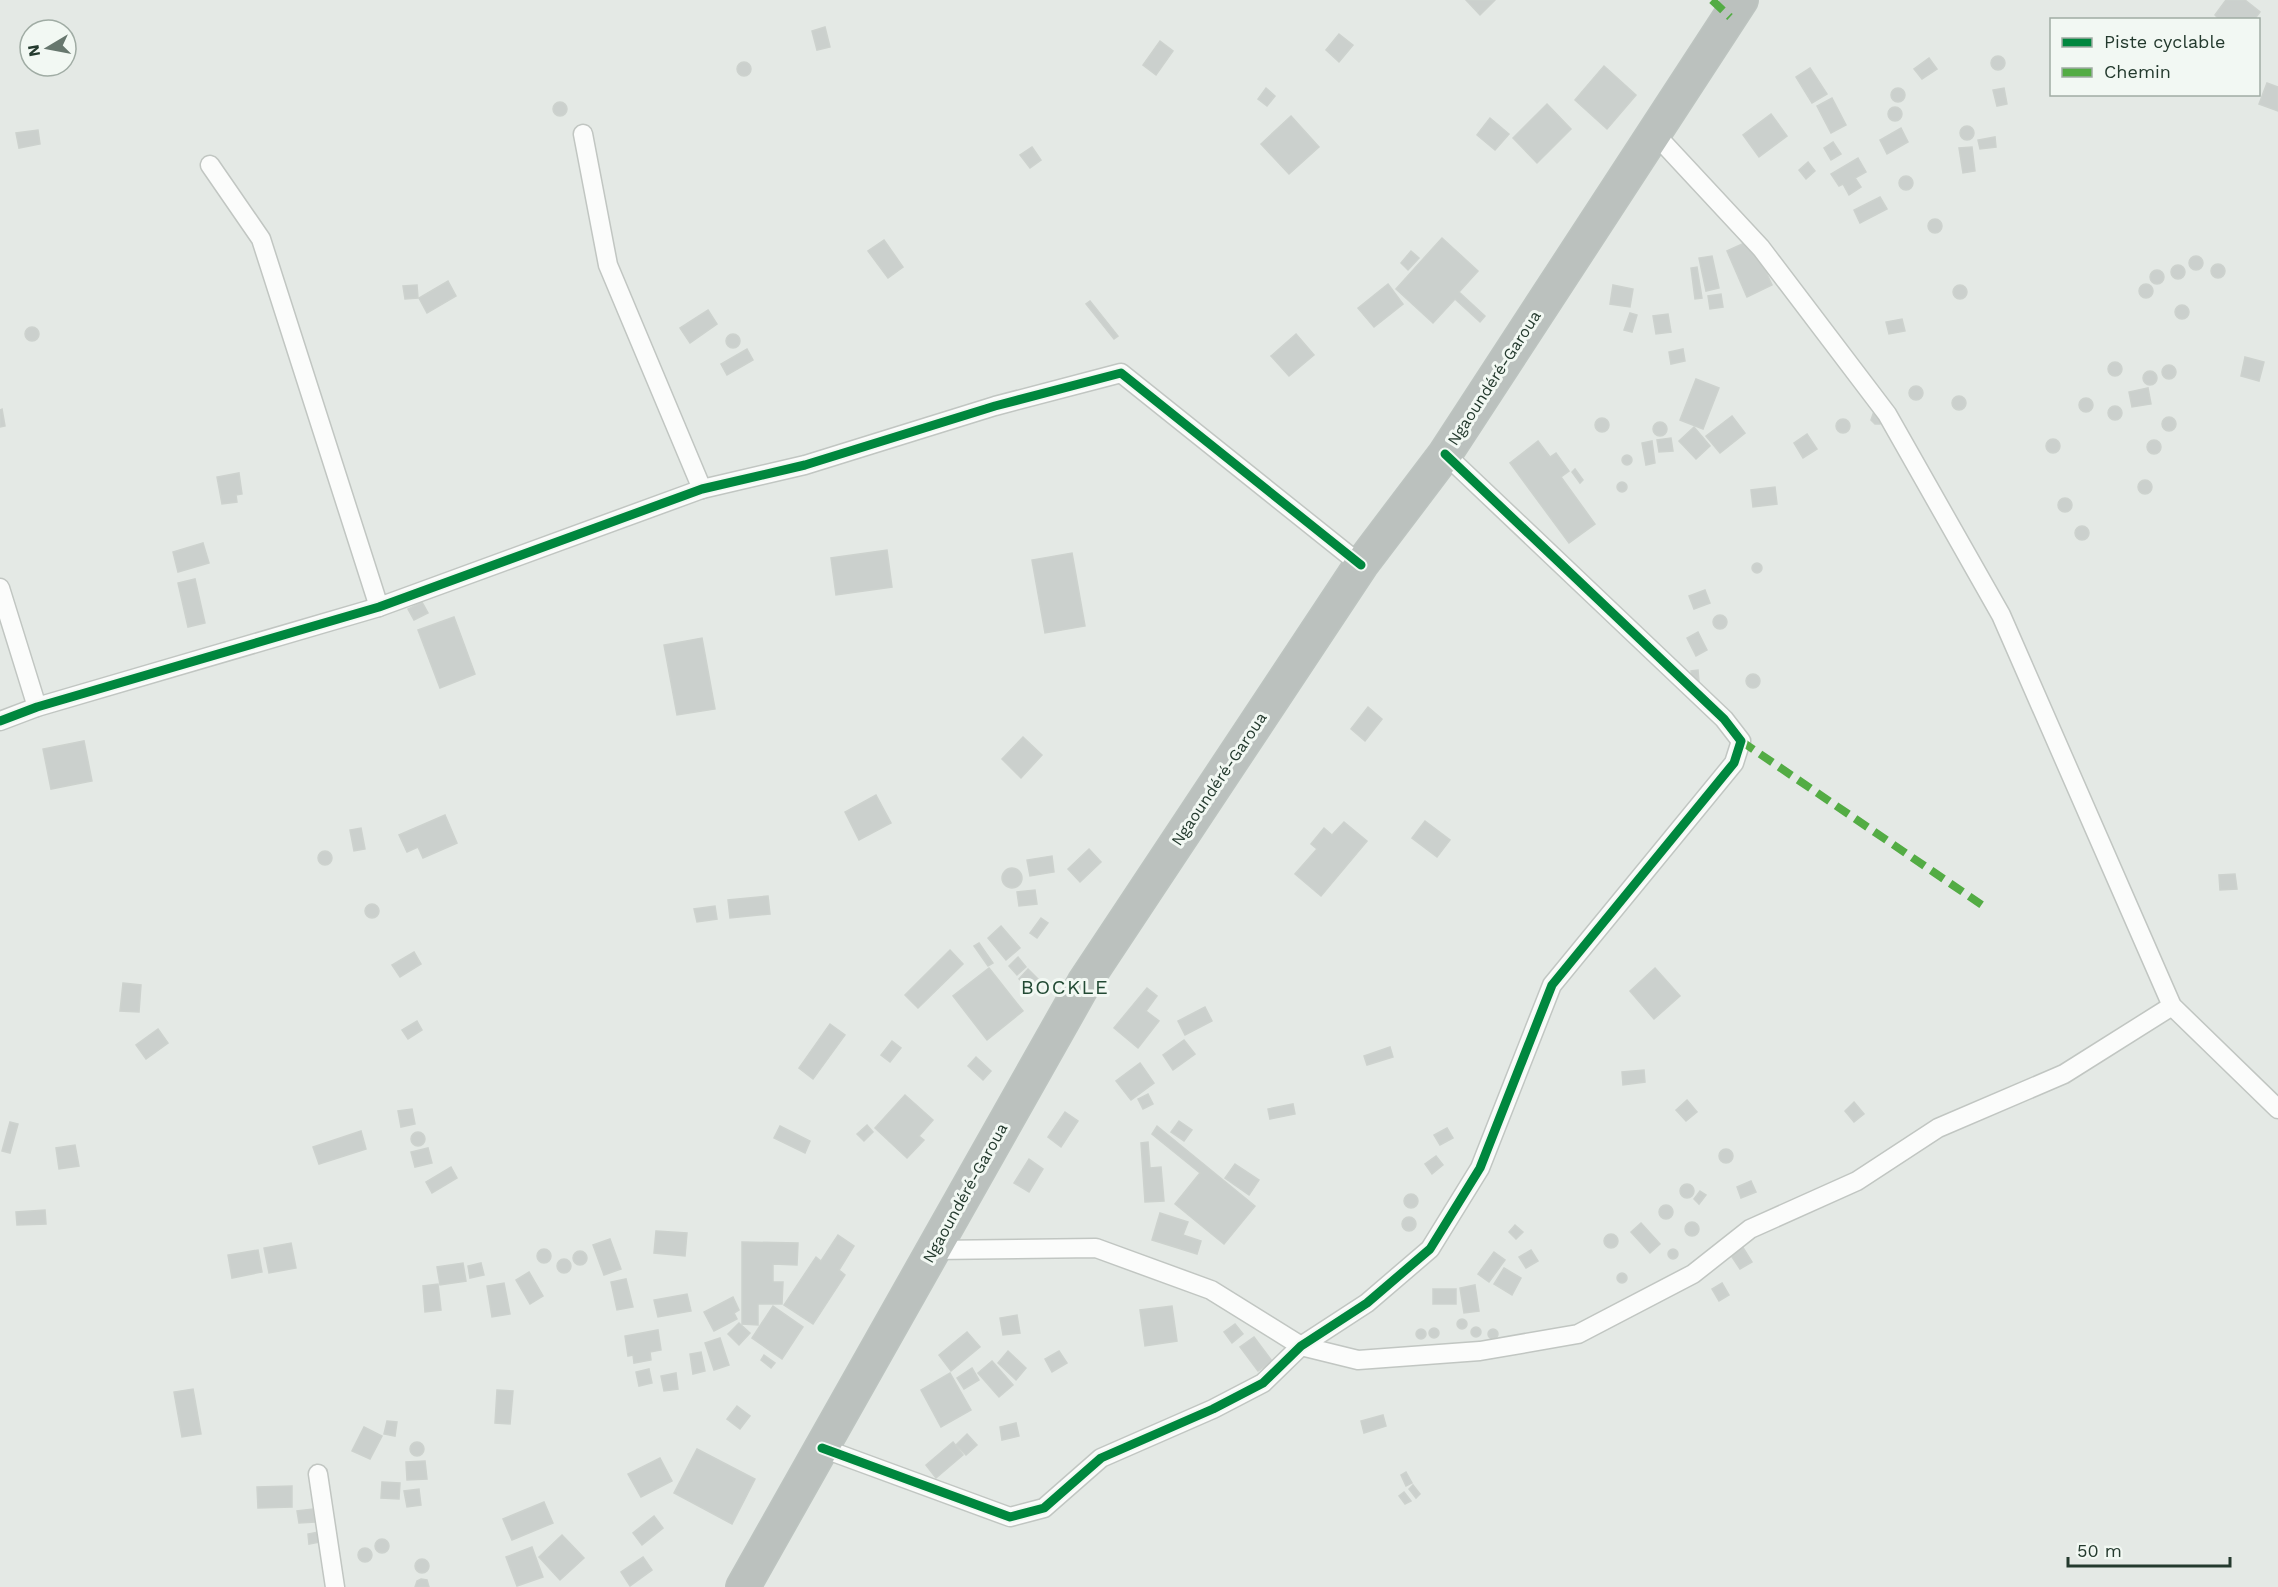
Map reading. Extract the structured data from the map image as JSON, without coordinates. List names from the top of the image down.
{
  "streets": {
    "highway": ["Ngaoundéré-Garoua"]
  },
  "districts": ["BOCKLE"],
  "legend": ["Piste cyclable", "Chemin"],
  "scale_bar": "50 m",
  "north": "left"
}
